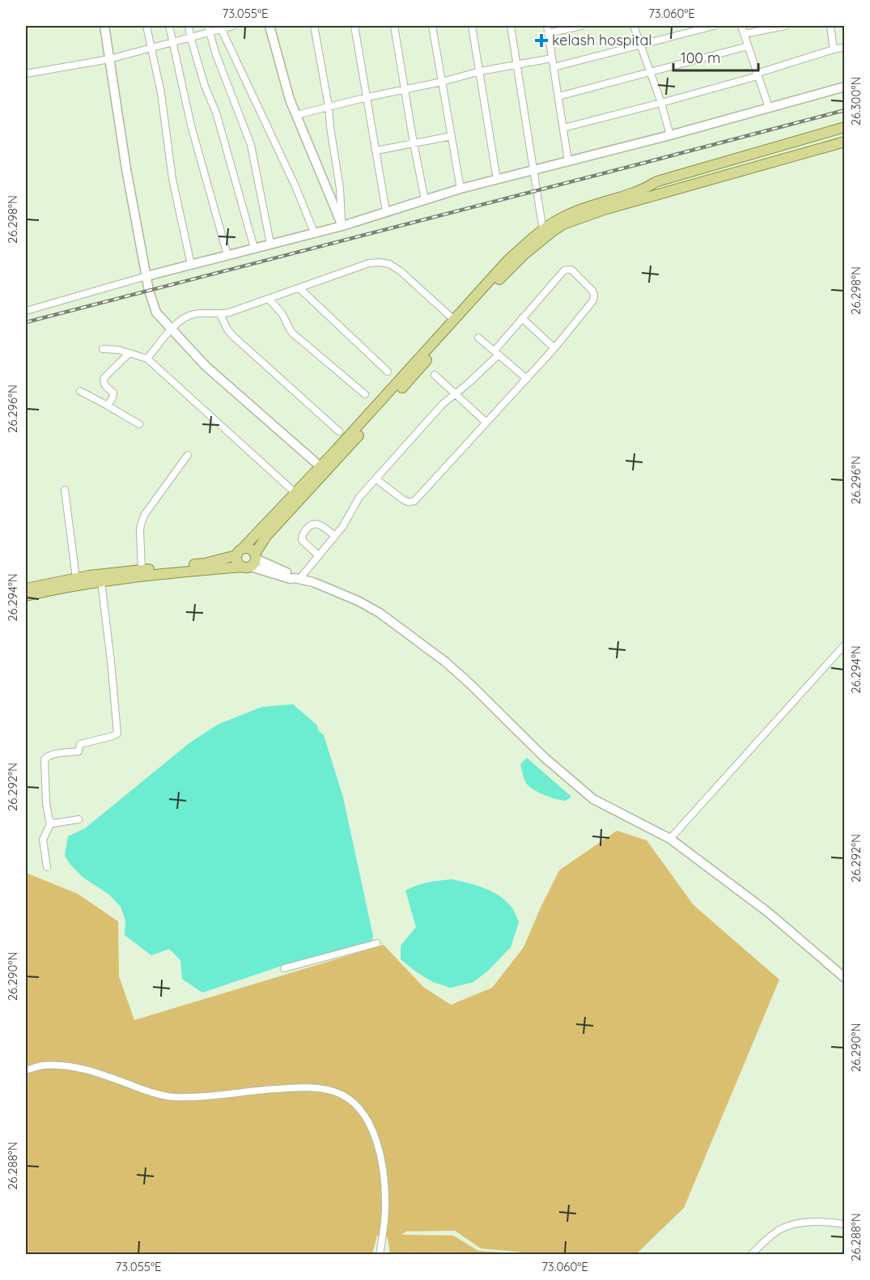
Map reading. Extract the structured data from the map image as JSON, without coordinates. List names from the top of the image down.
{
  "places": {
    "health": ["kelash hospital"]
  },
  "scale_bar": "100 m",
  "coordinates": [
    "73.055°E",
    "73.060°E",
    "26.300°N",
    "26.298°N",
    "26.296°N",
    "26.294°N",
    "26.292°N",
    "26.290°N",
    "26.288°N"
  ]
}
